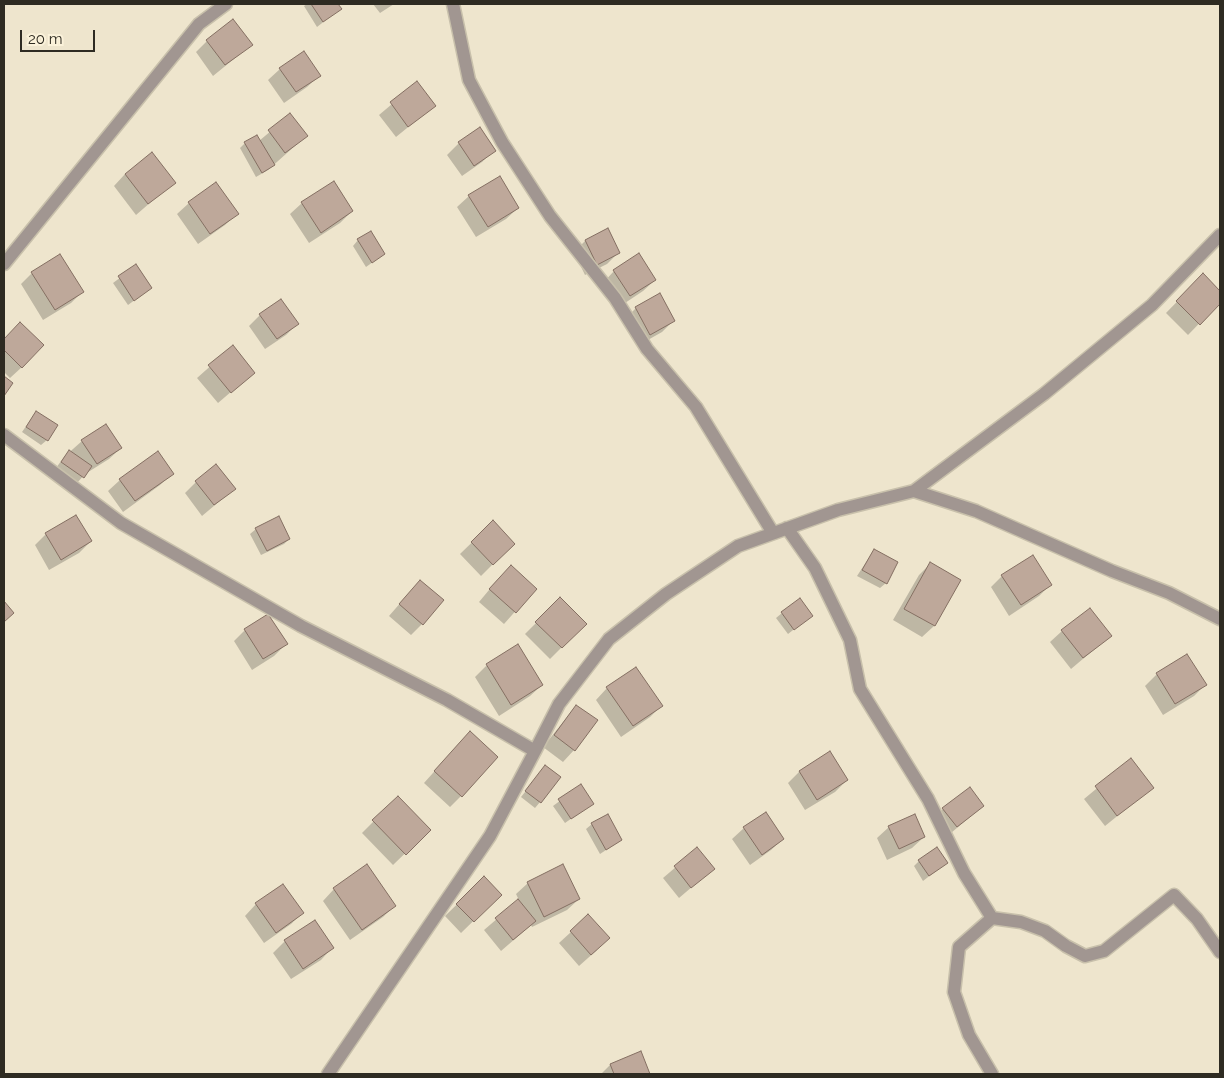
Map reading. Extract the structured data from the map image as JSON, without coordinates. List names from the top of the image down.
{
  "scale_bar": "20 m"
}
